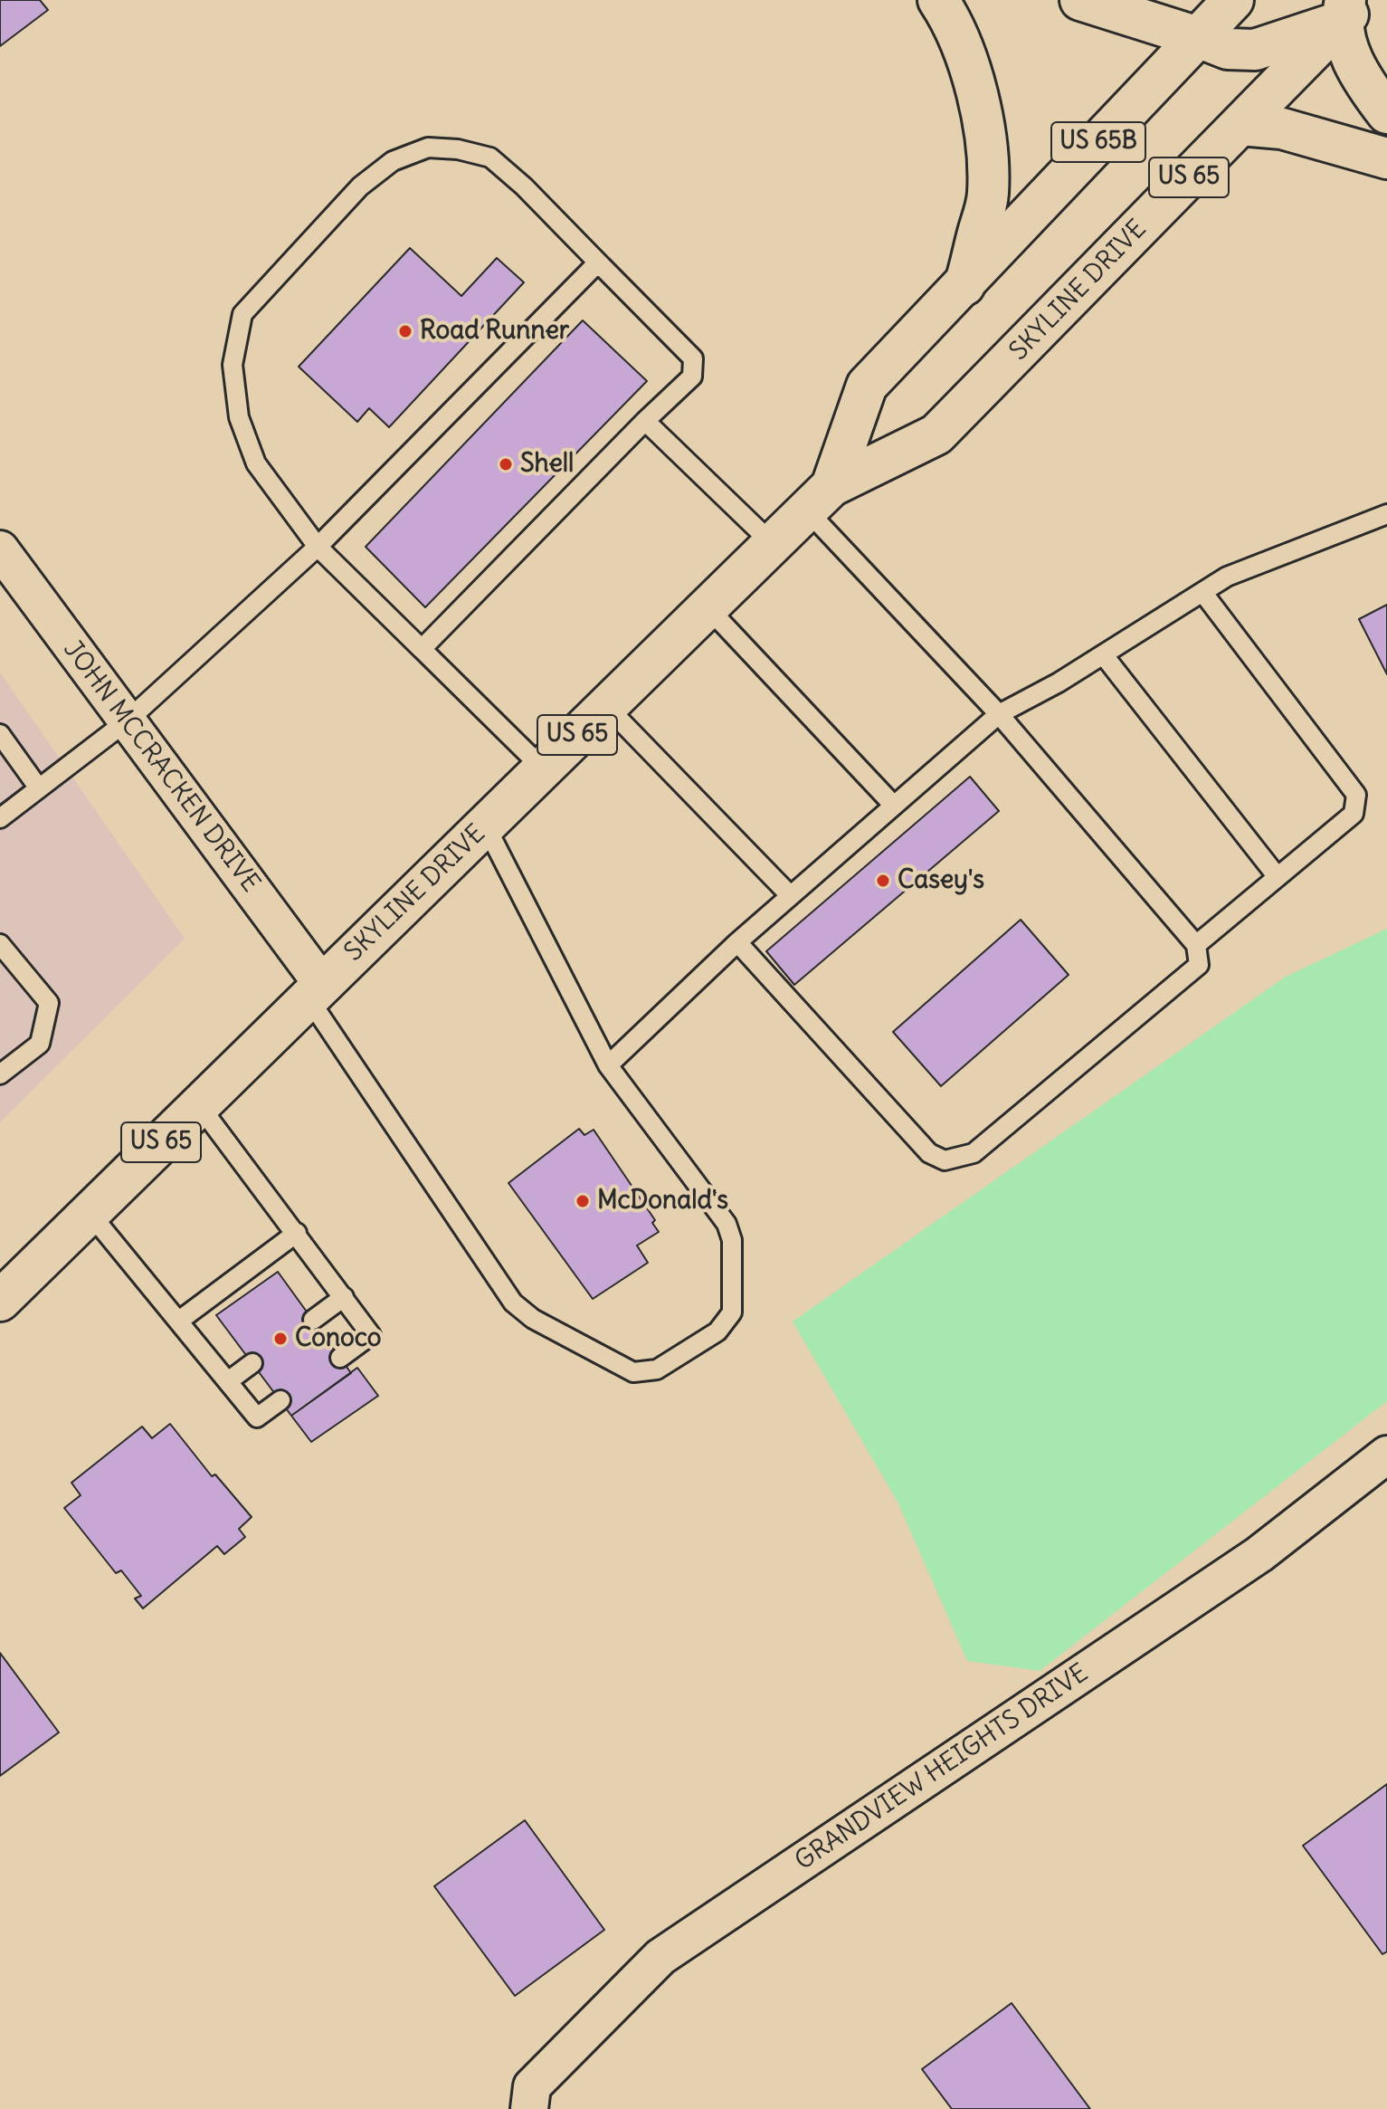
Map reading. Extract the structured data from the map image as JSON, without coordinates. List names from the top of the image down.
{
  "streets": {
    "highway": ["US 65B", "US 65", "SKYLINE DRIVE"],
    "street": ["JOHN MCCRACKEN DRIVE", "GRANDVIEW HEIGHTS DRIVE"]
  },
  "crossings": [
    ["US 65", "SKYLINE DRIVE"],
    ["SKYLINE DRIVE", "JOHN MCCRACKEN DRIVE"]
  ],
  "places": [
    "Road Runner",
    "Shell",
    "Casey's",
    "McDonald's",
    "Conoco"
  ]
}
